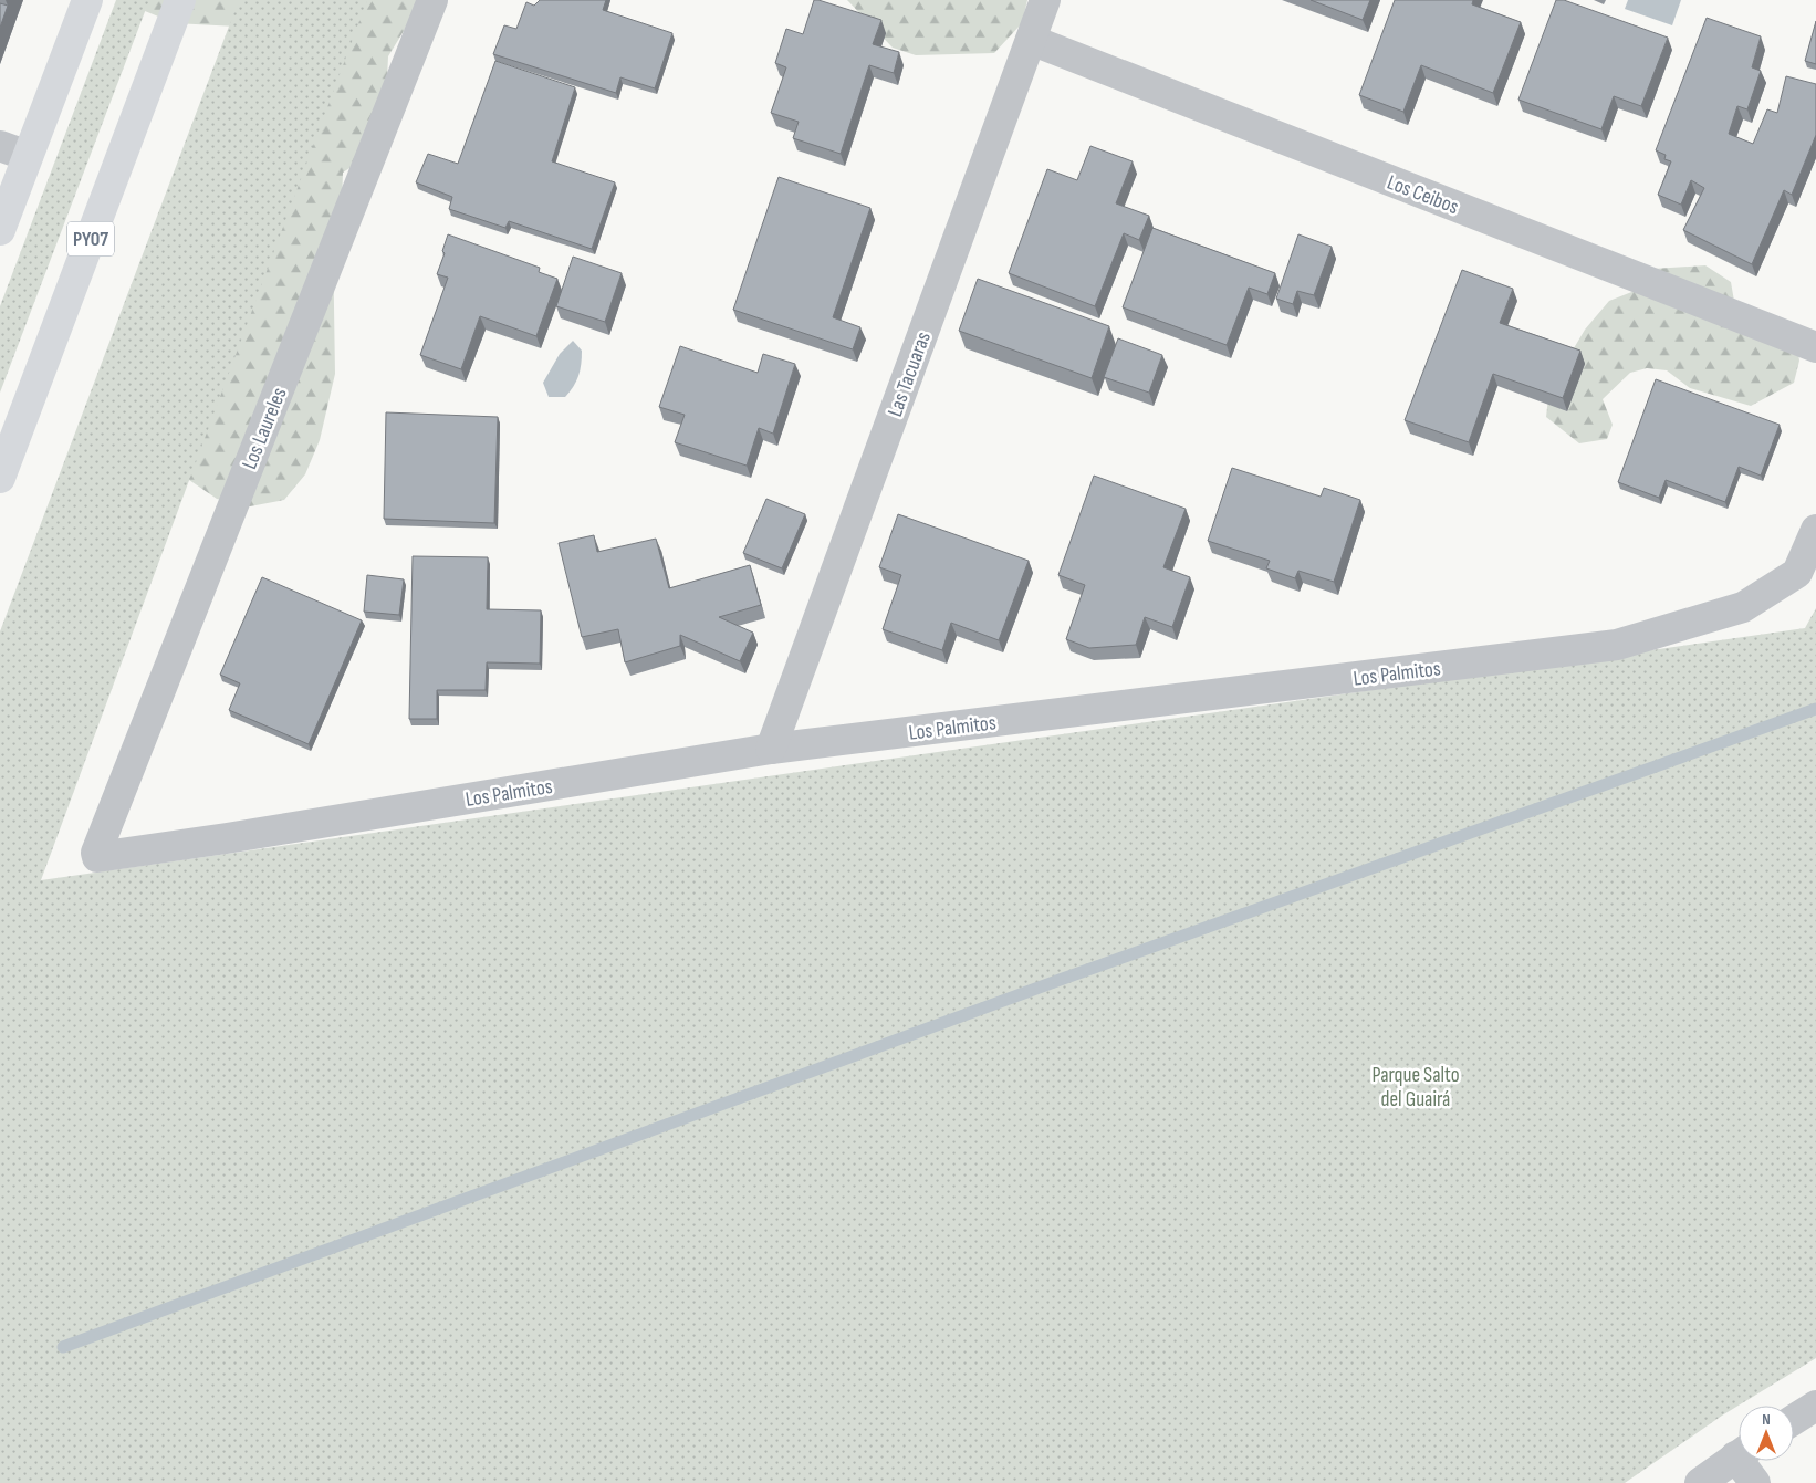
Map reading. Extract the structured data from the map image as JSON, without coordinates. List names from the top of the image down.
{
  "streets": {
    "highway": ["PY07"],
    "street": [
      "Los Ceibos",
      "Las Tacuaras",
      "Los Laureles",
      "Los Palmitos"
    ]
  },
  "crossings": [
    ["Los Ceibos", "Las Tacuaras"],
    ["Las Tacuaras", "Los Palmitos"],
    ["Los Laureles", "Los Palmitos"]
  ],
  "parks": ["Parque Salto del Guairá"],
  "north": "top"
}
